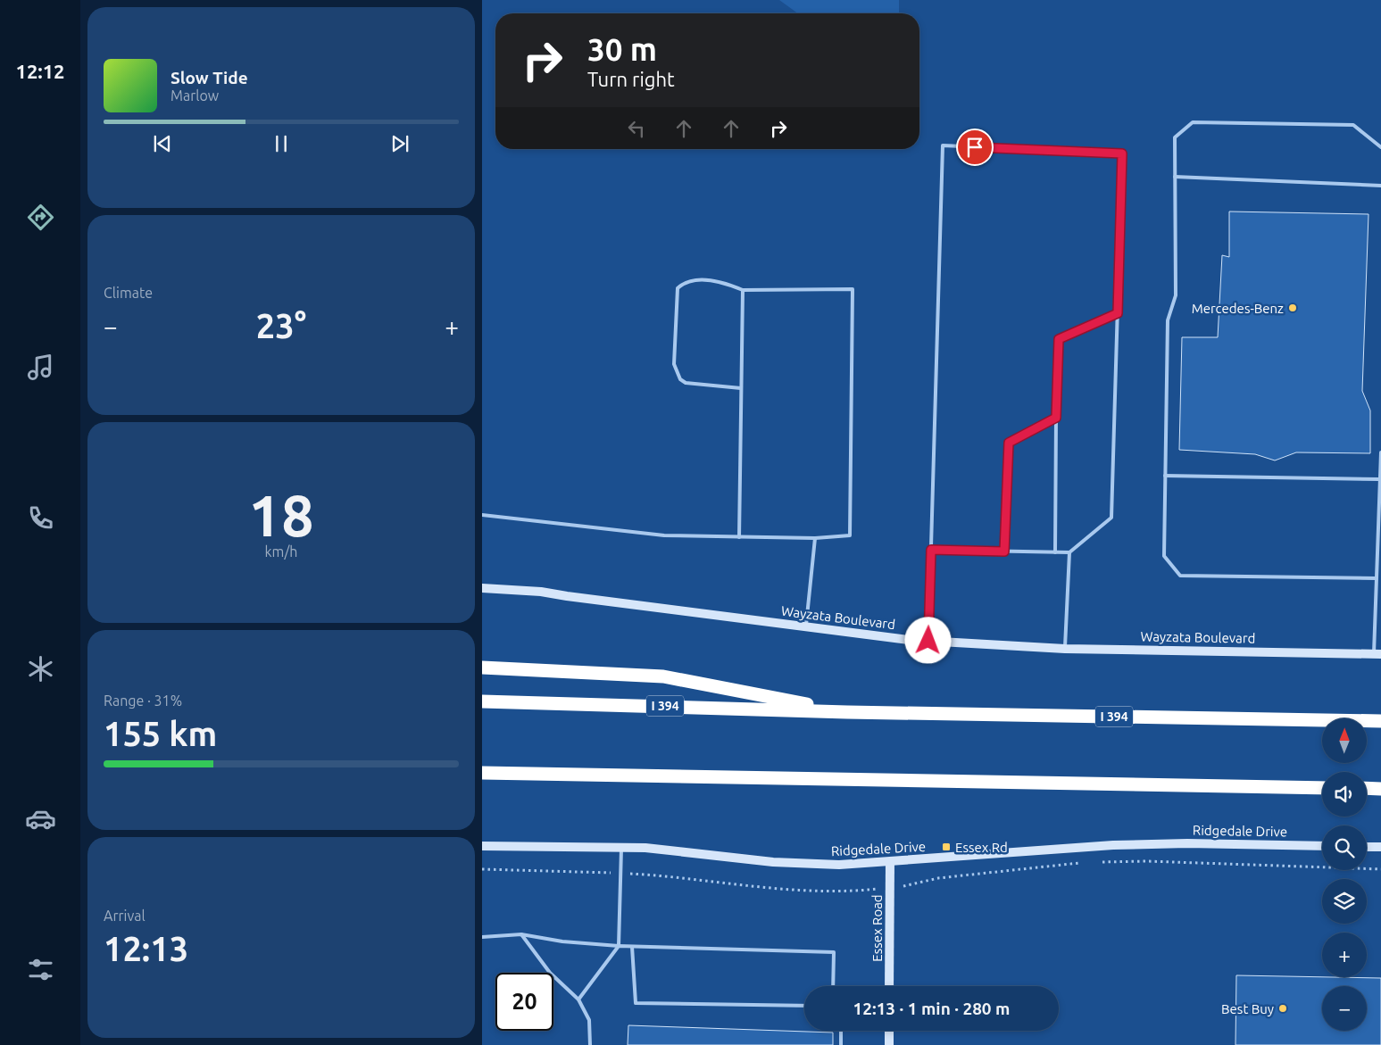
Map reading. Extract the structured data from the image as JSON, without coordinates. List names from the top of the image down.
{
  "streets": {
    "highway": ["I 394"],
    "street": ["Wayzata Boulevard", "Ridgedale Drive", "Essex Road"]
  },
  "crossings": [
    ["Ridgedale Drive", "Essex Road"]
  ],
  "places": {
    "other": ["Mercedes-Benz", "Best Buy"],
    "transit": ["Essex Rd"]
  },
  "north": "top",
  "page": {
    "tabs": "12:12",
    "turn": ["30 m", "Turn right"],
    "song": ["Slow Tide", "Marlow"],
    "tile": [
      "Climate",
      ["18", "km/h"],
      ["Range · 31%", "155 km"],
      ["Arrival", "12:13"]
    ],
    "heat": ["−", "23°", "+"],
    "map_buttons": ["+", "−"],
    "limit": "20",
    "trip": "12:13 · 1 min · 280 m"
  }
}
